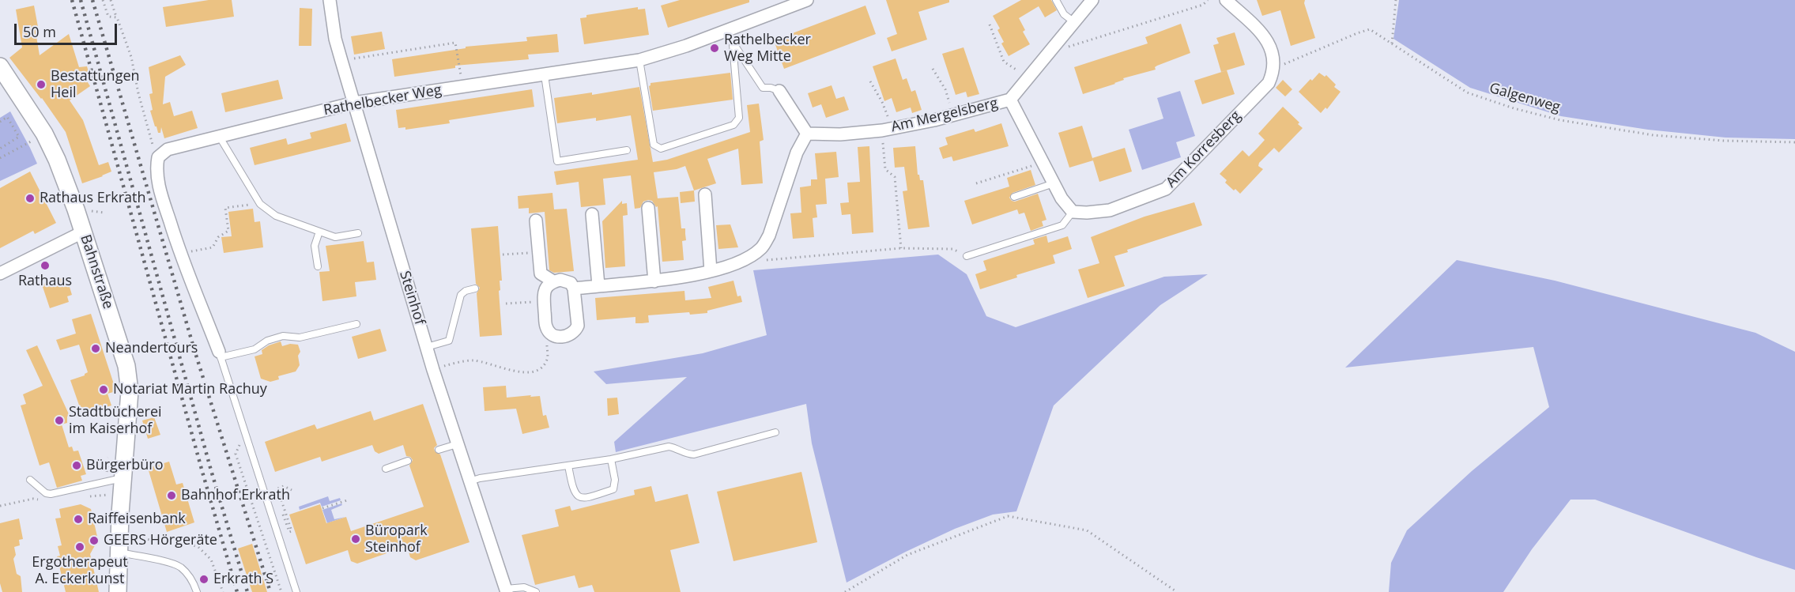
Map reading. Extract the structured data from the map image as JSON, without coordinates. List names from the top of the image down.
{
  "streets": {
    "street": [
      "Rathelbecker Weg",
      "Am Mergelsberg",
      "Am Korresberg",
      "Bahnstraße",
      "Steinhof"
    ],
    "path": ["Galgenweg"]
  },
  "crossings": [
    ["Galgenweg", "Am Korresberg"],
    ["Rathelbecker Weg", "Steinhof"]
  ],
  "places": [
    "Rathelbecker Weg Mitte",
    "Bestattungen Heil",
    "Rathaus Erkrath",
    "Rathaus",
    "Neandertours",
    "Notariat Martin Rachuy",
    "Stadtbücherei im Kaiserhof",
    "Bürgerbüro",
    "Bahnhof Erkrath",
    "Raiffeisenbank",
    "Büropark Steinhof",
    "GEERS Hörgeräte",
    "Ergotherapeut A. Eckerkunst",
    "Erkrath S"
  ],
  "scale_bar": "50 m"
}
